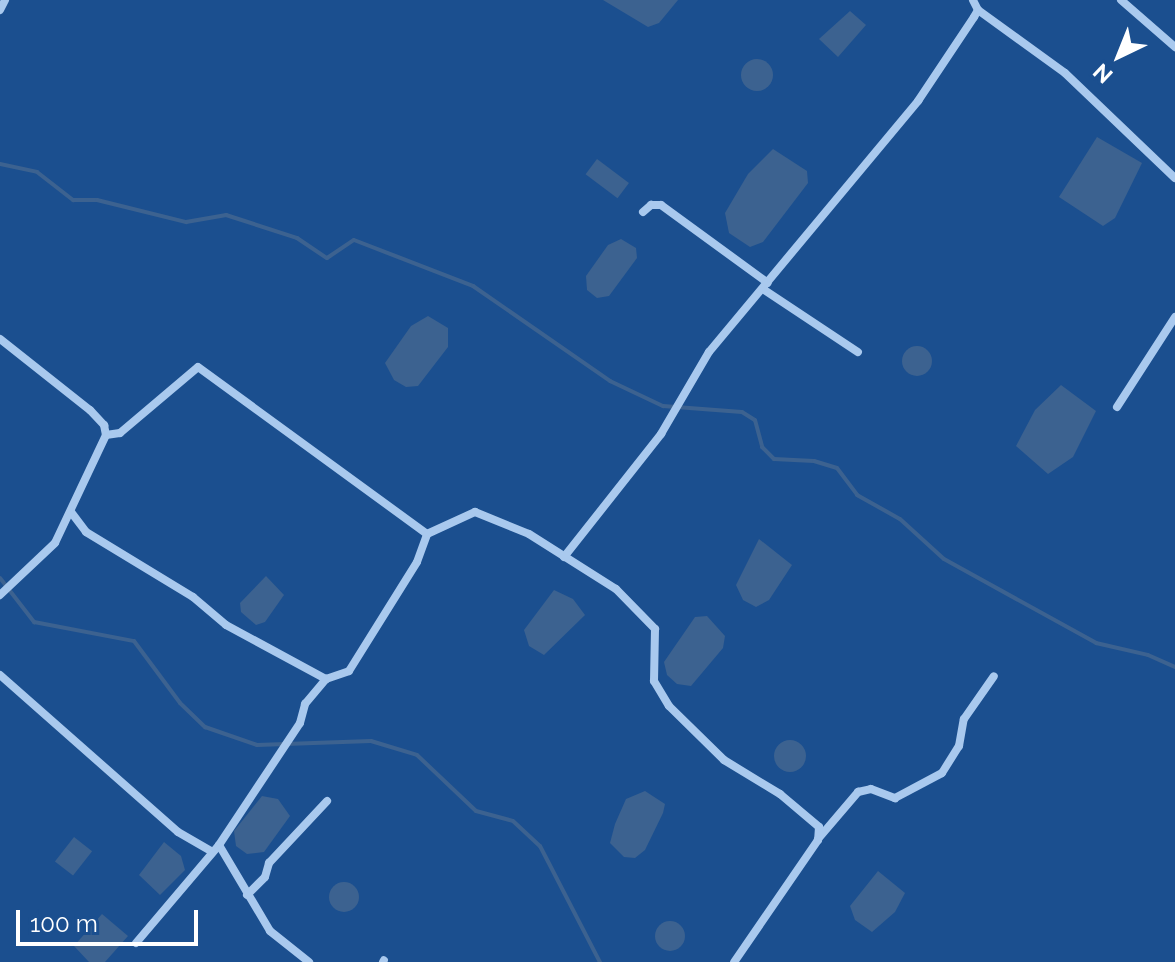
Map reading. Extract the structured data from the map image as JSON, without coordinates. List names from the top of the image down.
{
  "scale_bar": "100 m",
  "north": "bottom left"
}
